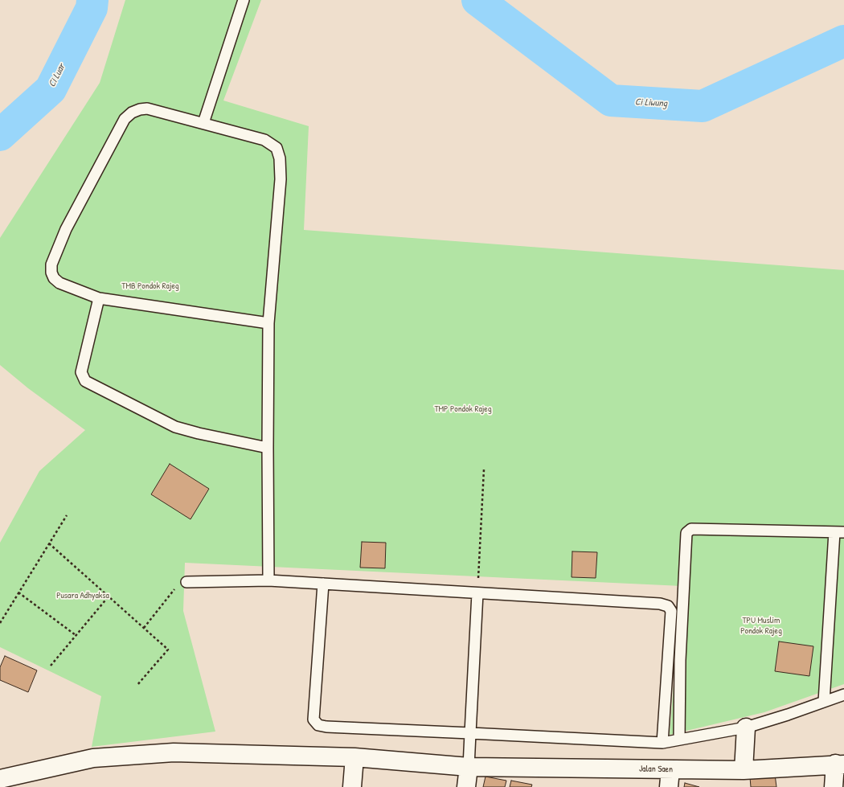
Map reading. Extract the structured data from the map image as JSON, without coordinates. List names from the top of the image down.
{
  "streets": {
    "street": ["Jalan Saen"]
  },
  "water": ["Ci Luar", "Ci Liwung"],
  "parks": [
    "TMB Pondok Rajeg",
    "TMP Pondok Rajeg",
    "Pusara Adhyaksa",
    "TPU Muslim Pondok Rajeg"
  ]
}
